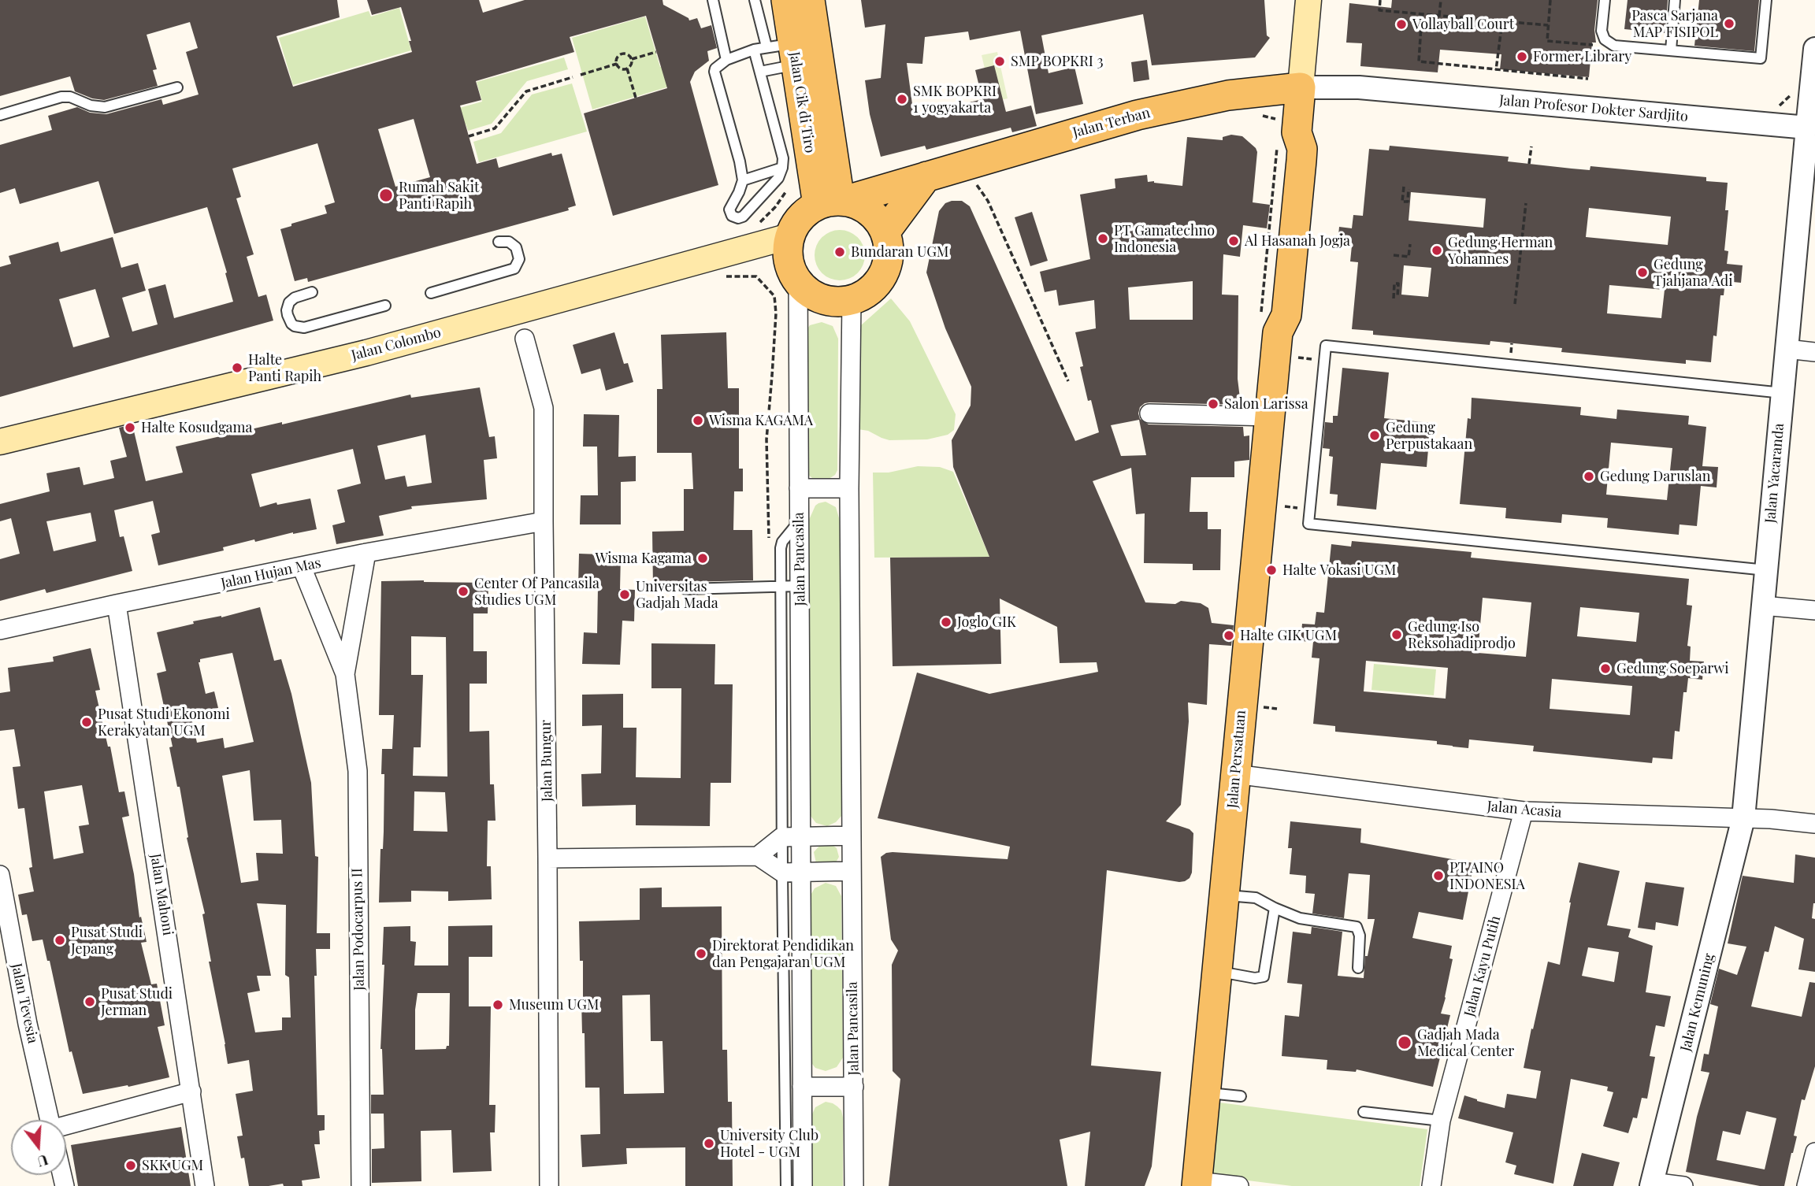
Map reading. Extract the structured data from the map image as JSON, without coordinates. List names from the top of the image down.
{
  "streets": {
    "main road": [
      "Jalan Cik di Tiro",
      "Jalan Terban",
      "Jalan Colombo",
      "Jalan Persatuan"
    ],
    "street": [
      "Jalan Profesor Dokter Sardjito",
      "Jalan Yacaranda",
      "Jalan Pancasila",
      "Jalan Hujan Mas",
      "Jalan Bungur",
      "Jalan Acasia",
      "Jalan Mahoni",
      "Jalan Podocarpus II",
      "Jalan Kayu Putih",
      "Jalan Kemuning",
      "Jalan Tevesia"
    ]
  },
  "crossings": [
    ["Jalan Cik di Tiro", "Jalan Terban"],
    ["Jalan Cik di Tiro", "Jalan Colombo"],
    ["Jalan Cik di Tiro", "Jalan Pancasila"],
    ["Jalan Profesor Dokter Sardjito", "Jalan Terban"],
    ["Jalan Profesor Dokter Sardjito", "Jalan Yacaranda"],
    ["Jalan Profesor Dokter Sardjito", "Jalan Persatuan"],
    ["Jalan Terban", "Jalan Colombo"],
    ["Jalan Terban", "Jalan Pancasila"],
    ["Jalan Terban", "Jalan Persatuan"],
    ["Jalan Colombo", "Jalan Pancasila"],
    ["Jalan Yacaranda", "Jalan Acasia"],
    ["Jalan Yacaranda", "Jalan Kemuning"],
    ["Jalan Hujan Mas", "Jalan Bungur"],
    ["Jalan Hujan Mas", "Jalan Mahoni"],
    ["Jalan Hujan Mas", "Jalan Podocarpus II"],
    ["Jalan Persatuan", "Jalan Acasia"],
    ["Jalan Acasia", "Jalan Kayu Putih"],
    ["Jalan Acasia", "Jalan Kemuning"]
  ],
  "places": [
    "Pasca Sarjana MAP FISIPOL",
    "Vollayball Court",
    "Former Library",
    "SMP BOPKRI 3",
    "SMK BOPKRI 1 yogyakarta",
    "Rumah Sakit Panti Rapih",
    "PT Gamatechno Indonesia",
    "Al Hasanah Jogja",
    "Gedung Herman Yohannes",
    "Bundaran UGM",
    "Gedung Tjahjana Adi",
    "Halte Panti Rapih",
    "Salon Larissa",
    "Wisma KAGAMA",
    "Halte Kosudgama",
    "Gedung Perpustakaan",
    "Gedung Daruslan",
    "Wisma Kagama",
    "Halte Vokasi UGM",
    "Center Of Pancasila Studies UGM",
    "Universitas Gadjah Mada",
    "Joglo GIK",
    "Gedung Iso Reksohadiprodjo",
    "Halte GIK UGM",
    "Gedung Soeparwi",
    "Pusat Studi Ekonomi Kerakyatan UGM",
    "PT AINO INDONESIA",
    "Pusat Studi Jepang",
    "Direktorat Pendidikan dan Pengajaran UGM",
    "Pusat Studi Jerman",
    "Museum UGM",
    "Gadjah Mada Medical Center",
    "University Club Hotel - UGM",
    "SKK UGM"
  ],
  "north": "bottom"
}
